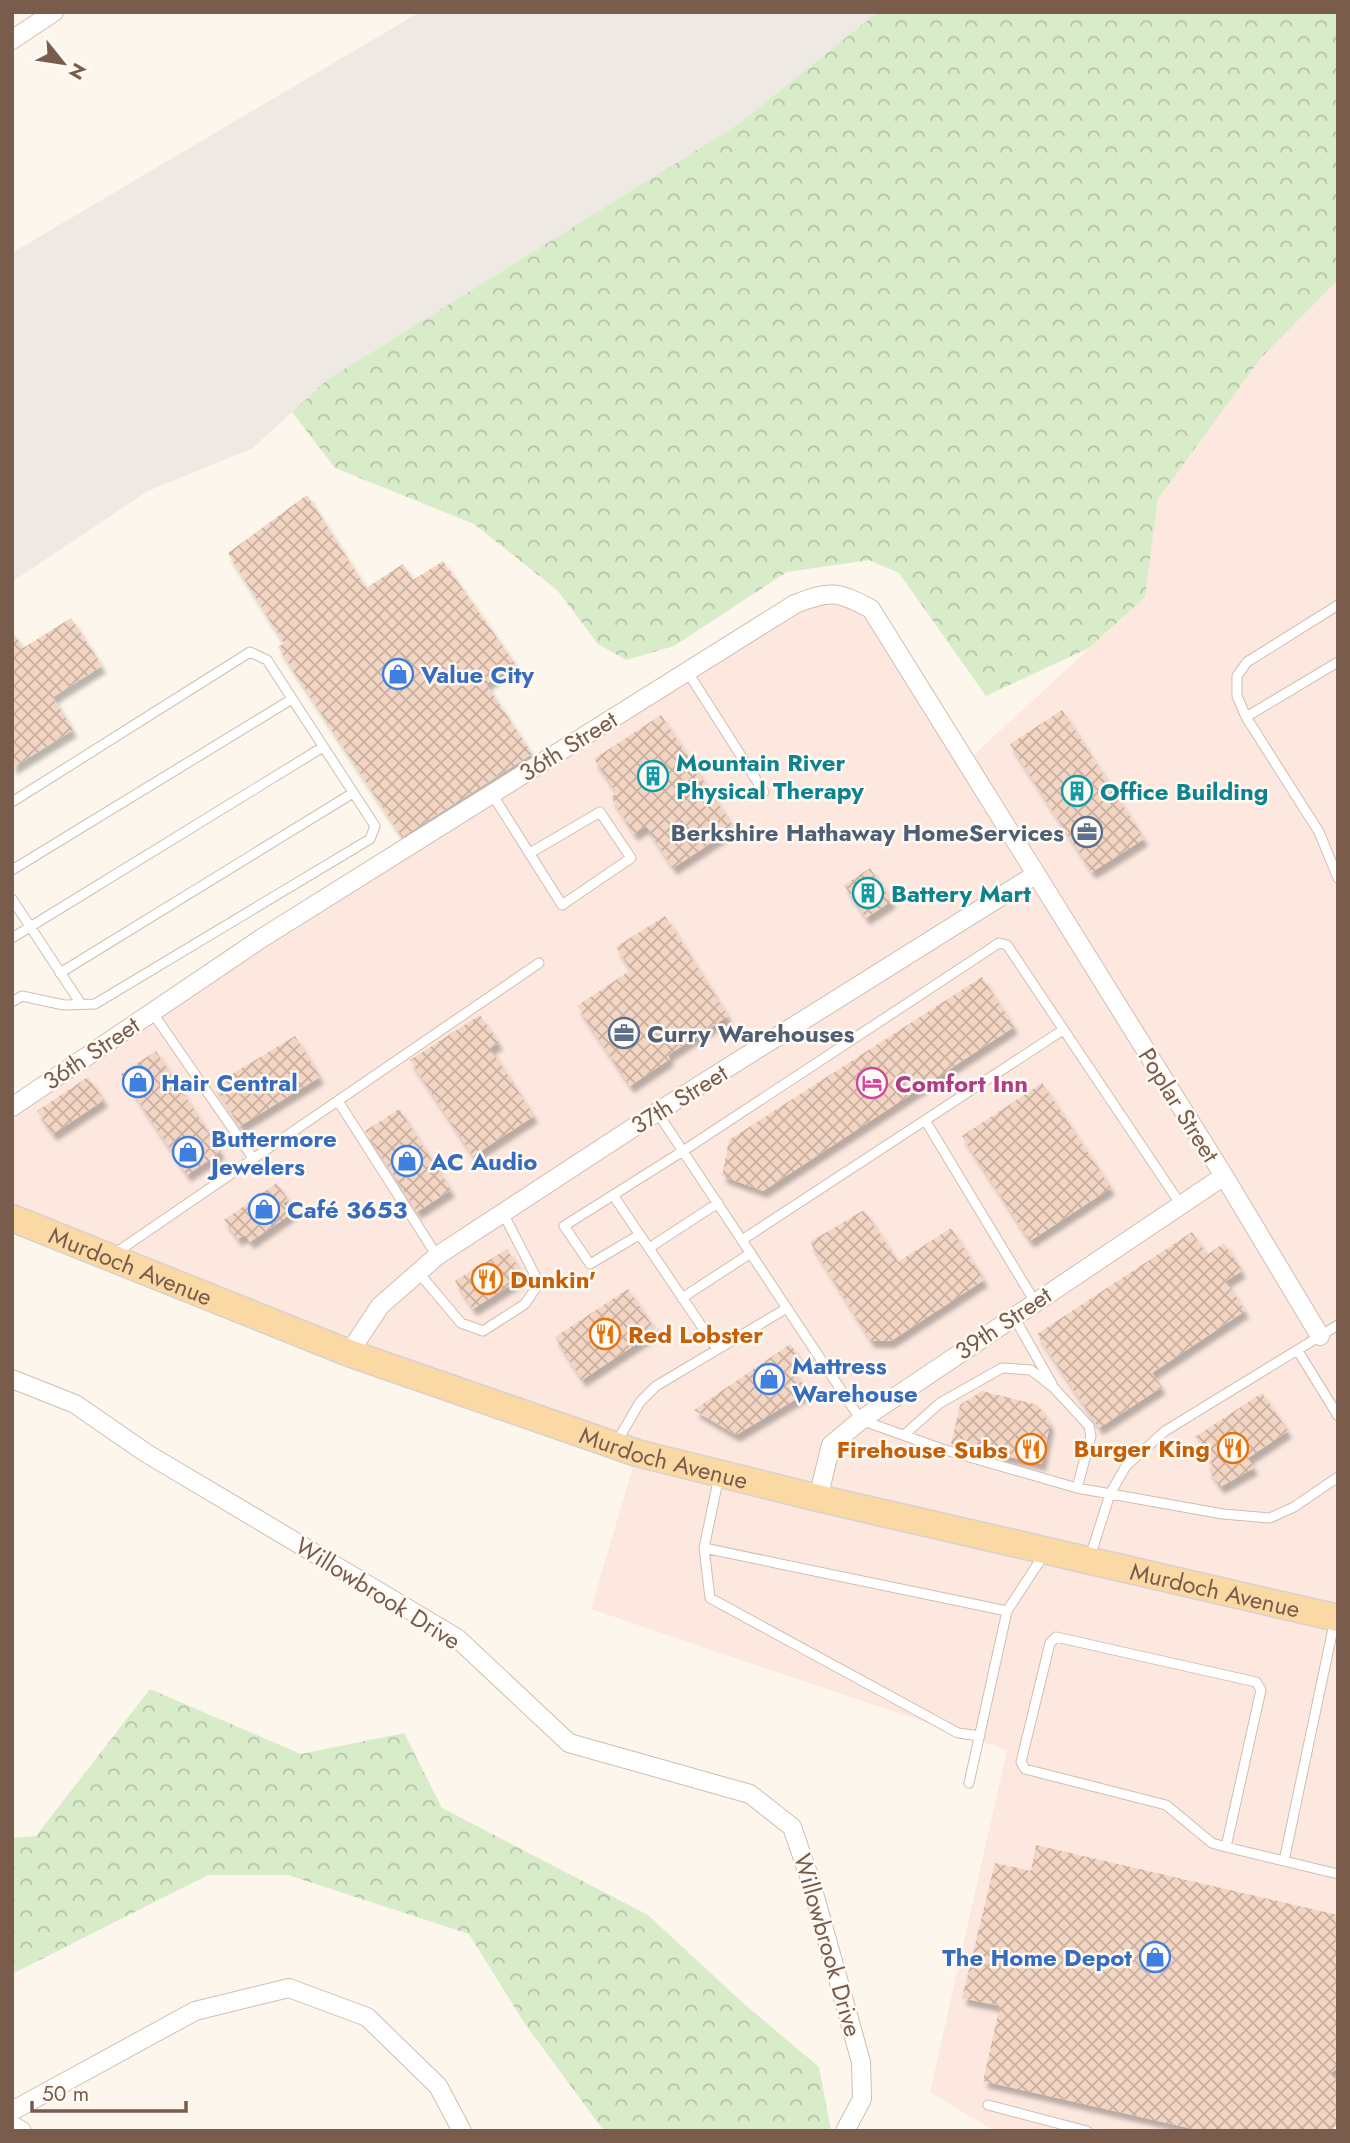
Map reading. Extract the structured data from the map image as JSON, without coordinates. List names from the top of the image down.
{
  "streets": {
    "main road": ["Murdoch Avenue"],
    "street": [
      "36th Street",
      "37th Street",
      "Poplar Street",
      "39th Street",
      "Willowbrook Drive"
    ]
  },
  "crossings": [
    ["36th Street", "37th Street"],
    ["36th Street", "Poplar Street"],
    ["37th Street", "Poplar Street"],
    ["37th Street", "Murdoch Avenue"],
    ["Poplar Street", "39th Street"],
    ["Murdoch Avenue", "39th Street"]
  ],
  "places": {
    "shop": [
      "Value City",
      "Hair Central",
      "Buttermore Jewelers",
      "AC Audio",
      "Café 3653",
      "Mattress Warehouse",
      "The Home Depot"
    ],
    "building": ["Mountain River Physical Therapy", "Office Building", "Battery Mart"],
    "office": ["Berkshire Hathaway HomeServices", "Curry Warehouses"],
    "hotel": ["Comfort Inn"],
    "restaurant": [
      "Dunkin'",
      "Red Lobster",
      "Burger King",
      "Firehouse Subs"
    ]
  },
  "scale_bar": "50 m",
  "north": "bottom right"
}
